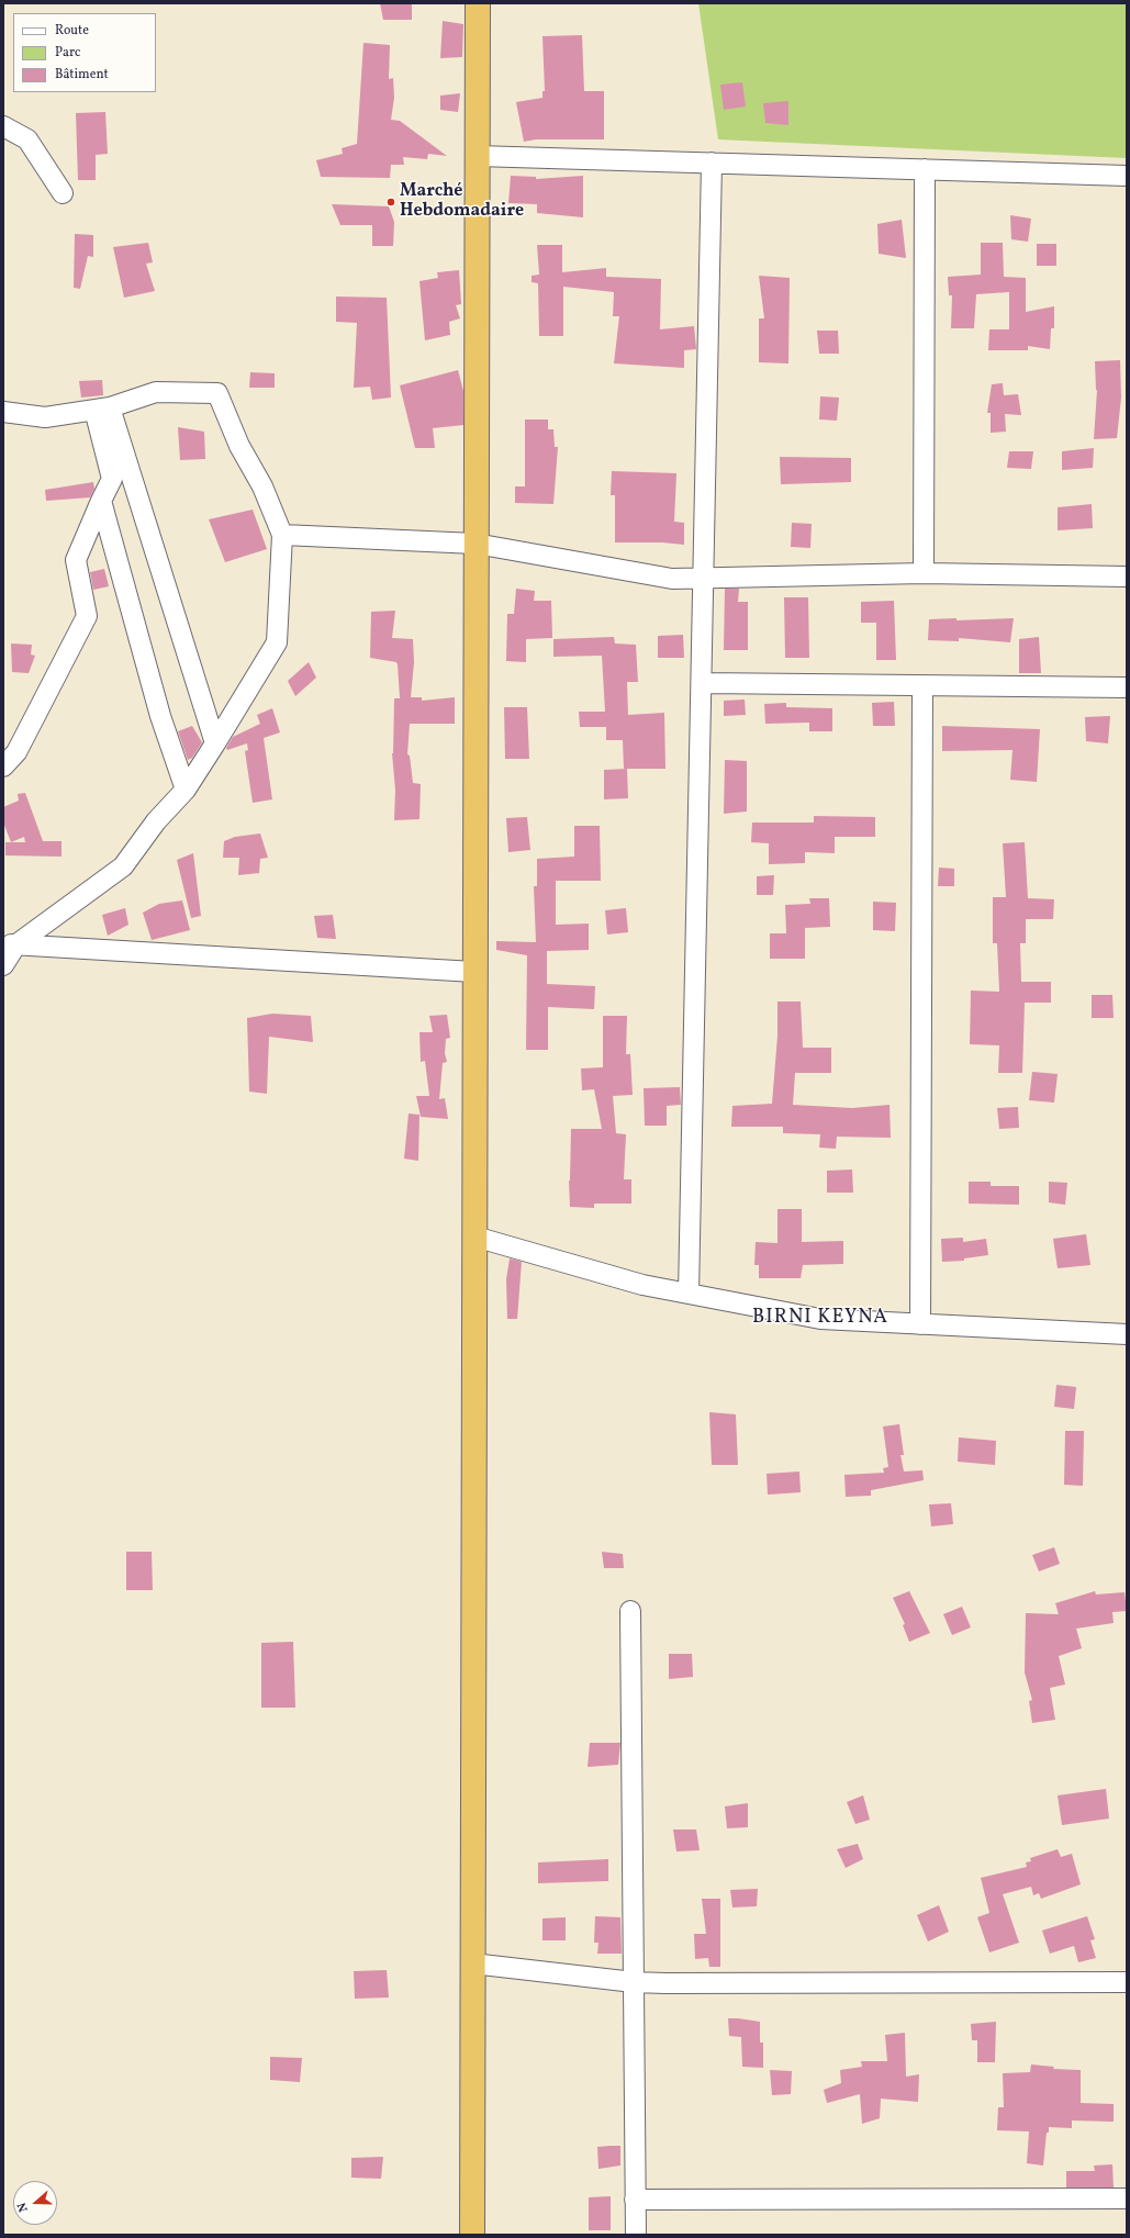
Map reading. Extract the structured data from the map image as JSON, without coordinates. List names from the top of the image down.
{
  "districts": ["BIRNI KEYNA"],
  "places": ["Marché Hebdomadaire"],
  "legend": ["Route", "Parc", "Bâtiment"],
  "north": "left"
}
